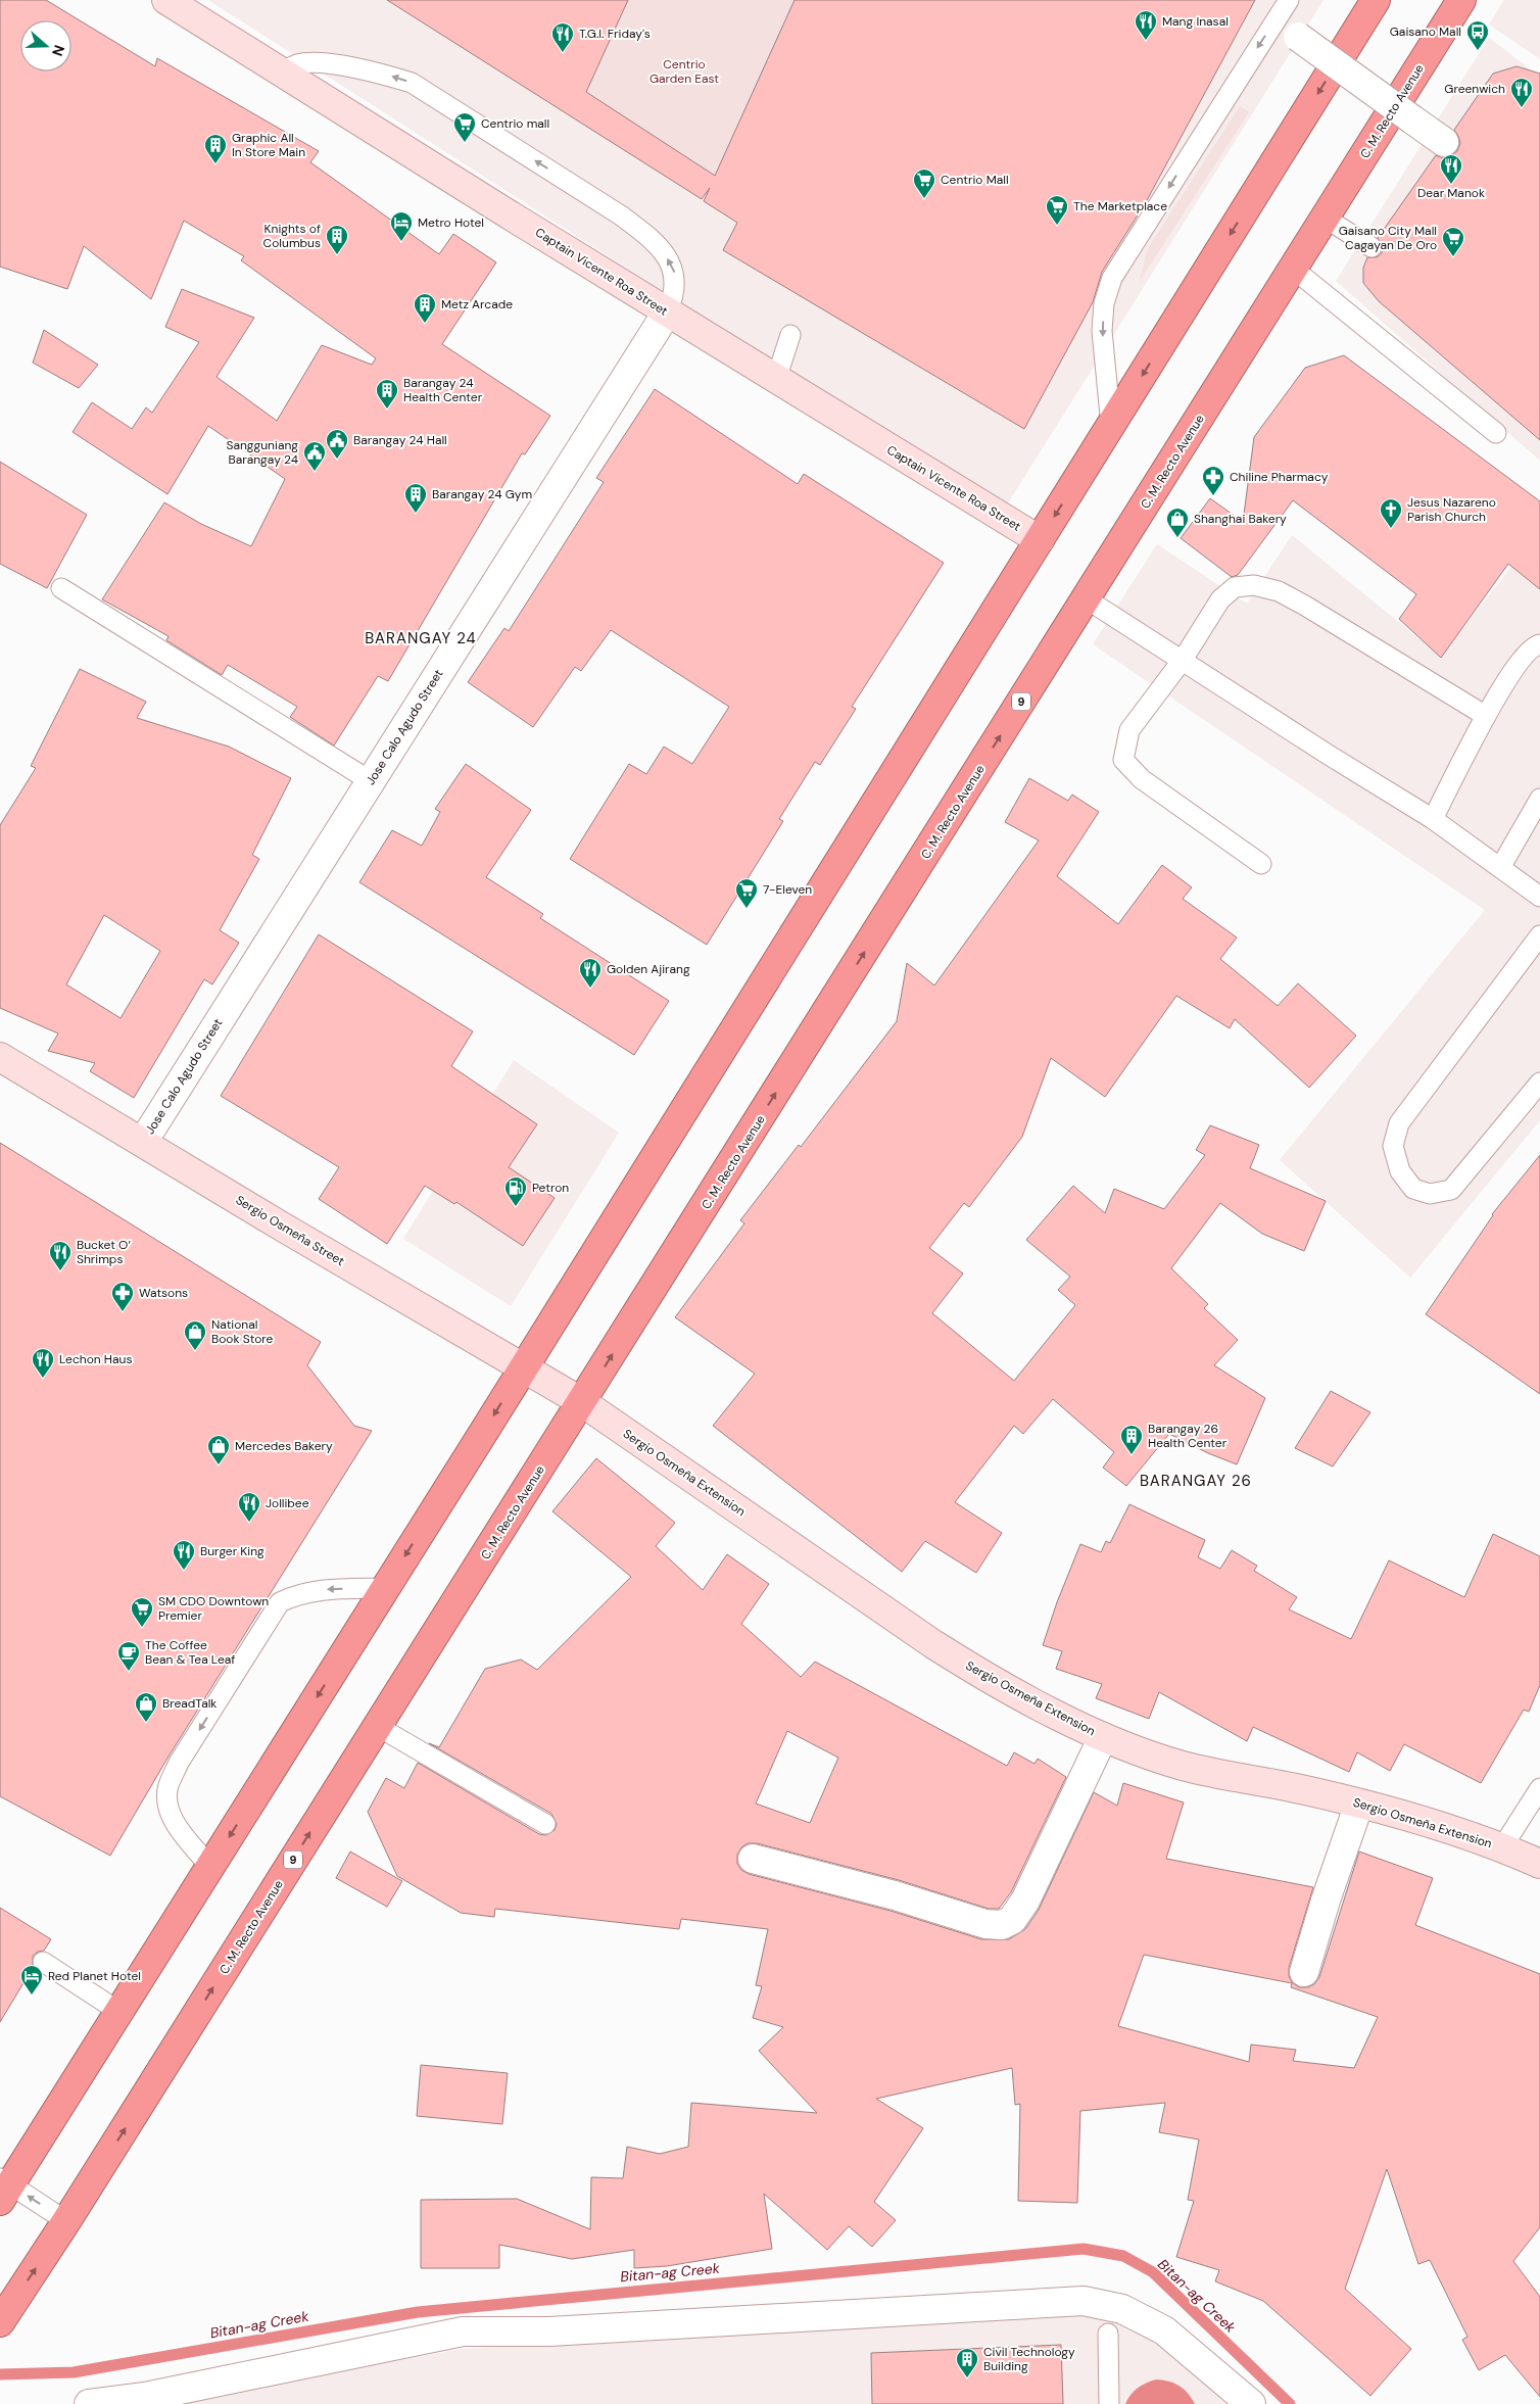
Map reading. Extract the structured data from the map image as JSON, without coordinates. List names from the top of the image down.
{
  "streets": {
    "highway": ["C. M. Recto Avenue", "9"],
    "street": [
      "Captain Vicente Roa Street",
      "Jose Calo Agudo Street",
      "Sergio Osmeña Street",
      "Sergio Osmeña Extension"
    ]
  },
  "crossings": [
    ["C. M. Recto Avenue", "Sergio Osmeña Street"],
    ["C. M. Recto Avenue", "Sergio Osmeña Extension"],
    ["Captain Vicente Roa Street", "Jose Calo Agudo Street"],
    ["Jose Calo Agudo Street", "Sergio Osmeña Street"],
    ["Sergio Osmeña Street", "Sergio Osmeña Extension"]
  ],
  "districts": ["BARANGAY 24", "BARANGAY 26"],
  "water": ["Bitan-ag Creek"],
  "parks": ["Centrio Garden East"],
  "places": {
    "restaurant": [
      "Mang Inasal",
      "T.G.I. Friday's",
      "Greenwich",
      "Dear Manok",
      "Golden Ajirang",
      "Bucket O’ Shrimps",
      "Lechon Haus",
      "Jollibee",
      "Burger King"
    ],
    "bus stop": ["Gaisano Mall"],
    "supermarket": [
      "Centrio mall",
      "Centrio Mall",
      "The Marketplace",
      "Gaisano City Mall Cagayan De Oro",
      "7-Eleven",
      "SM CDO Downtown Premier"
    ],
    "building": [
      "Graphic All In Store Main",
      "Knights of Columbus",
      "Metz Arcade",
      "Barangay 24 Health Center",
      "Barangay 24 Gym",
      "Barangay 26 Health Center",
      "Civil Technology Building"
    ],
    "hotel": ["Metro Hotel", "Red Planet Hotel"],
    "public building": ["Barangay 24 Hall", "Sangguniang Barangay 24"],
    "pharmacy": ["Chiline Pharmacy", "Watsons"],
    "church": ["Jesus Nazareno Parish Church"],
    "shop": [
      "Shanghai Bakery",
      "National Book Store",
      "Mercedes Bakery",
      "BreadTalk"
    ],
    "fuel station": ["Petron"],
    "cafe": ["The Coffee Bean & Tea Leaf"]
  },
  "north": "right"
}
